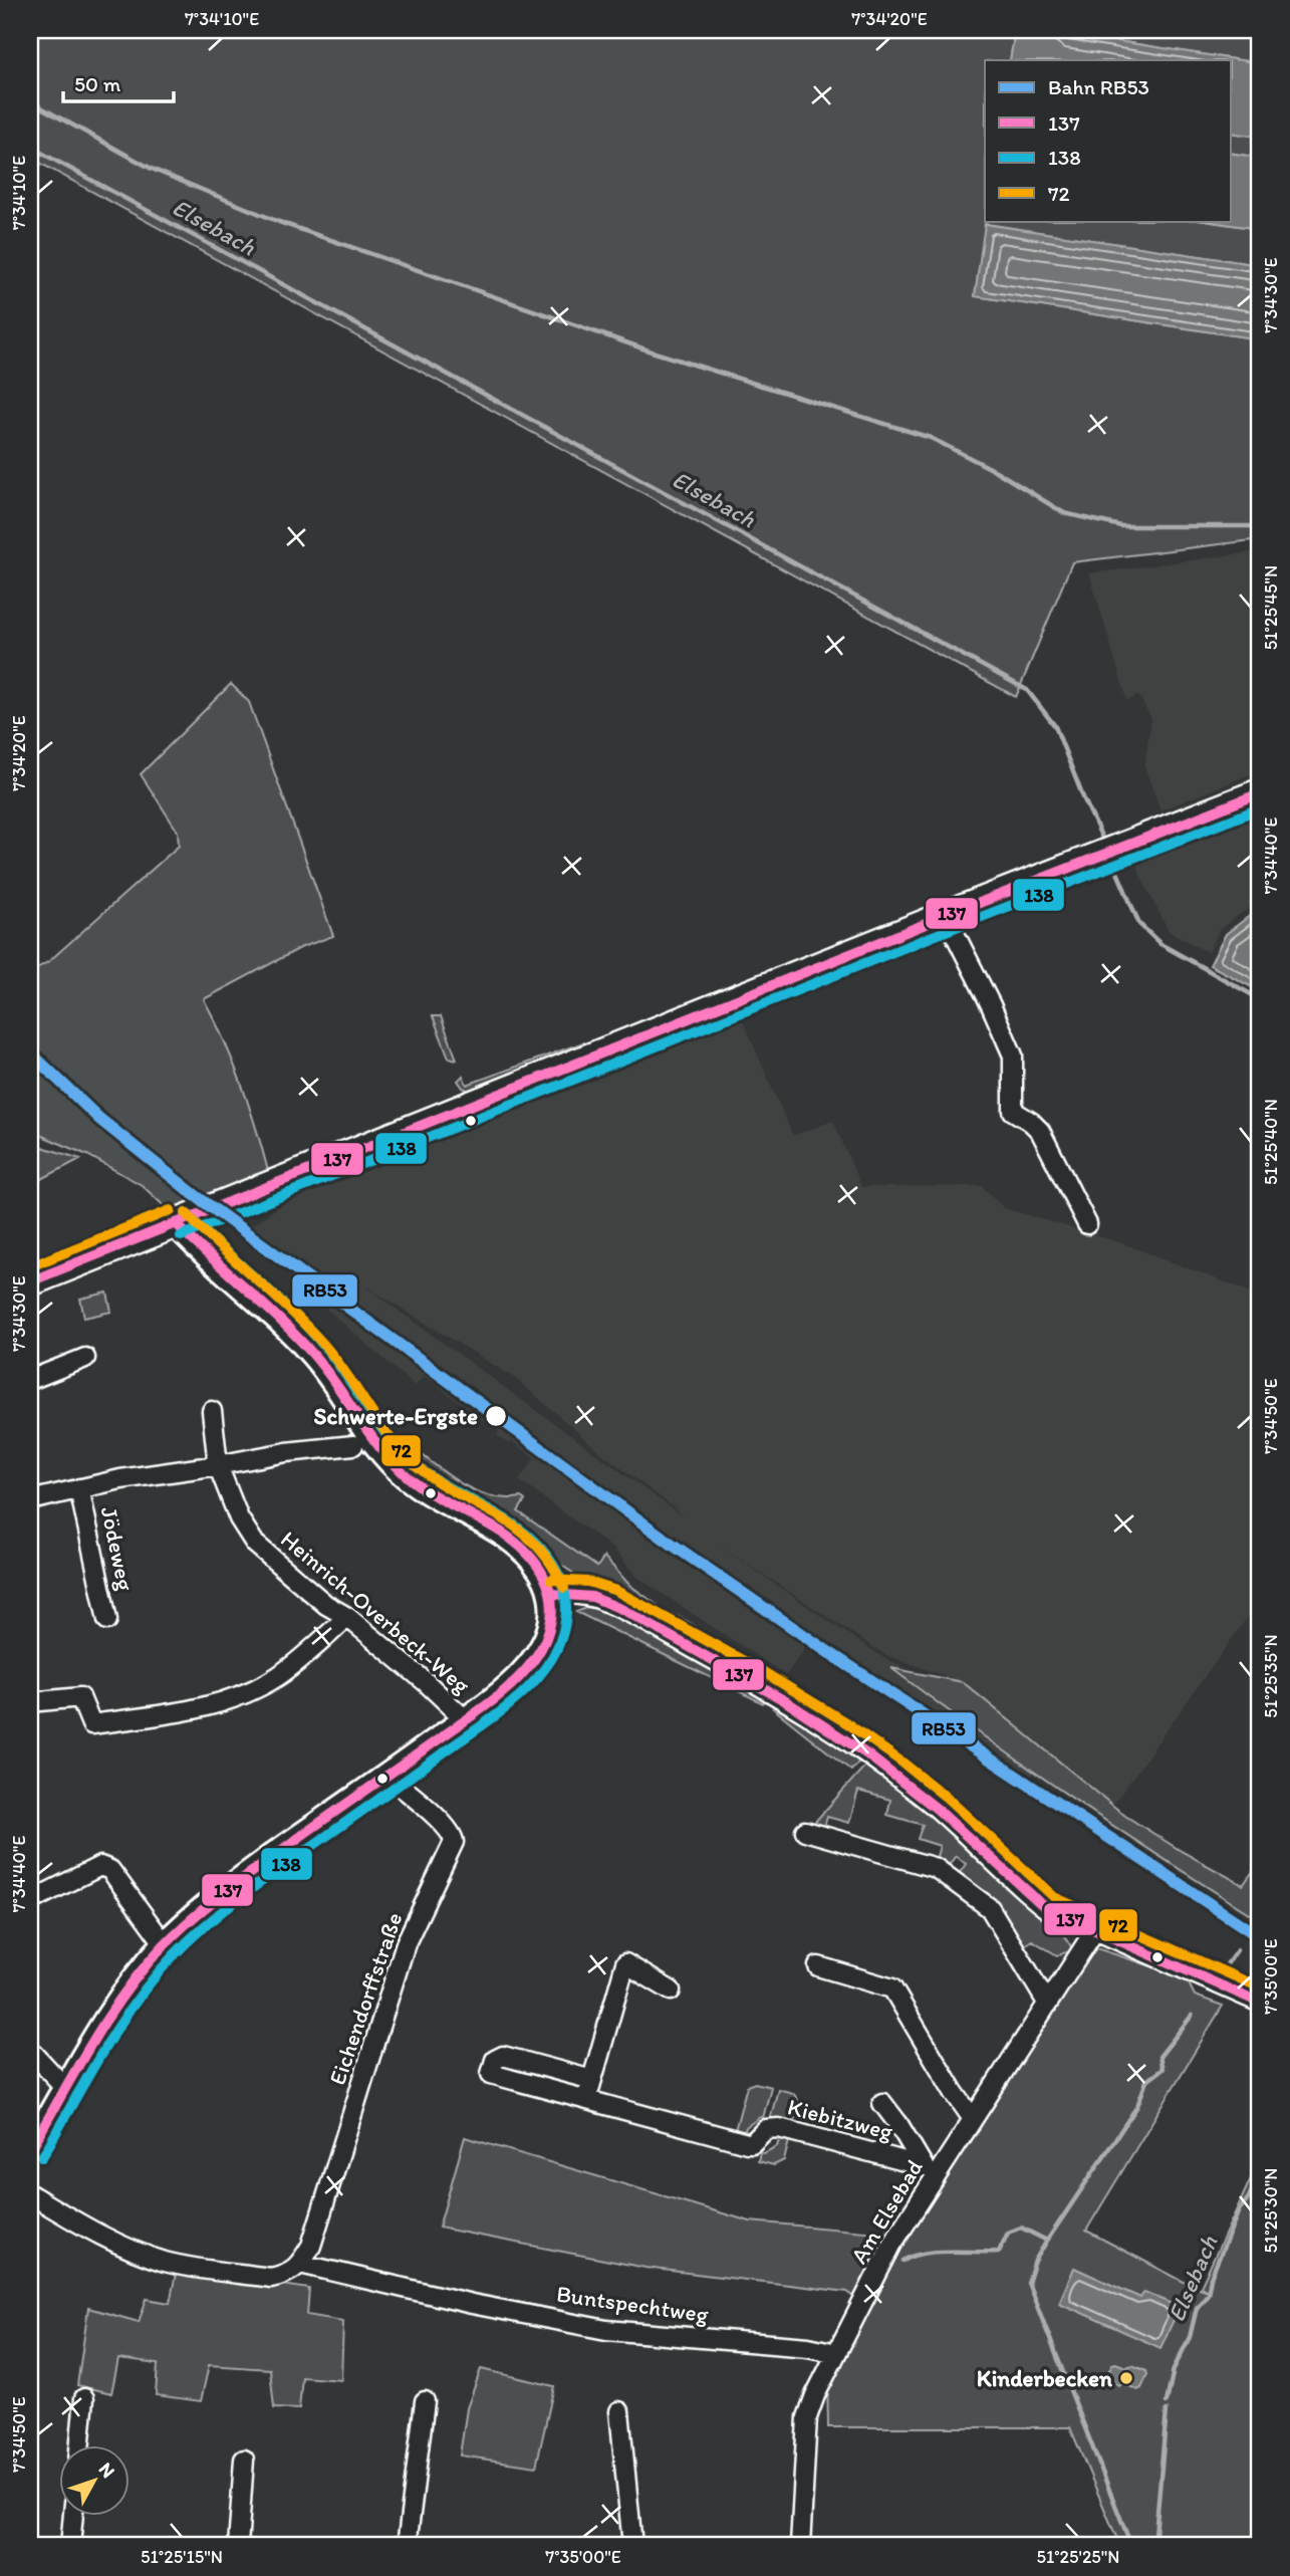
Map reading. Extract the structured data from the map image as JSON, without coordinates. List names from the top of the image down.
{
  "streets": {
    "street": [
      "Jödeweg",
      "Heinrich-Overbeck-Weg",
      "Eichendorffstraße",
      "Kiebitzweg",
      "Am Elsebad",
      "Buntspechtweg"
    ]
  },
  "crossings": [
    ["Eichendorffstraße", "Buntspechtweg"],
    ["Kiebitzweg", "Am Elsebad"],
    ["Am Elsebad", "Buntspechtweg"]
  ],
  "water": ["Elsebach"],
  "places": ["Schwerte-Ergste", "Kinderbecken"],
  "lines": [
    "transit line 137",
    "transit line 138",
    "rail line RB53",
    "transit line 72"
  ],
  "legend": [
    "Bahn RB53",
    "137",
    "138",
    "72"
  ],
  "scale_bar": "50 m",
  "north": "top right",
  "coordinates": [
    "7°34'10\"E",
    "7°34'20\"E",
    "7°34'30\"E",
    "51°25'45\"N",
    "7°34'40\"E",
    "51°25'40\"N",
    "7°34'50\"E",
    "51°25'35\"N",
    "7°35'00\"E",
    "51°25'30\"N",
    "51°25'15\"N",
    "51°25'25\"N"
  ]
}
